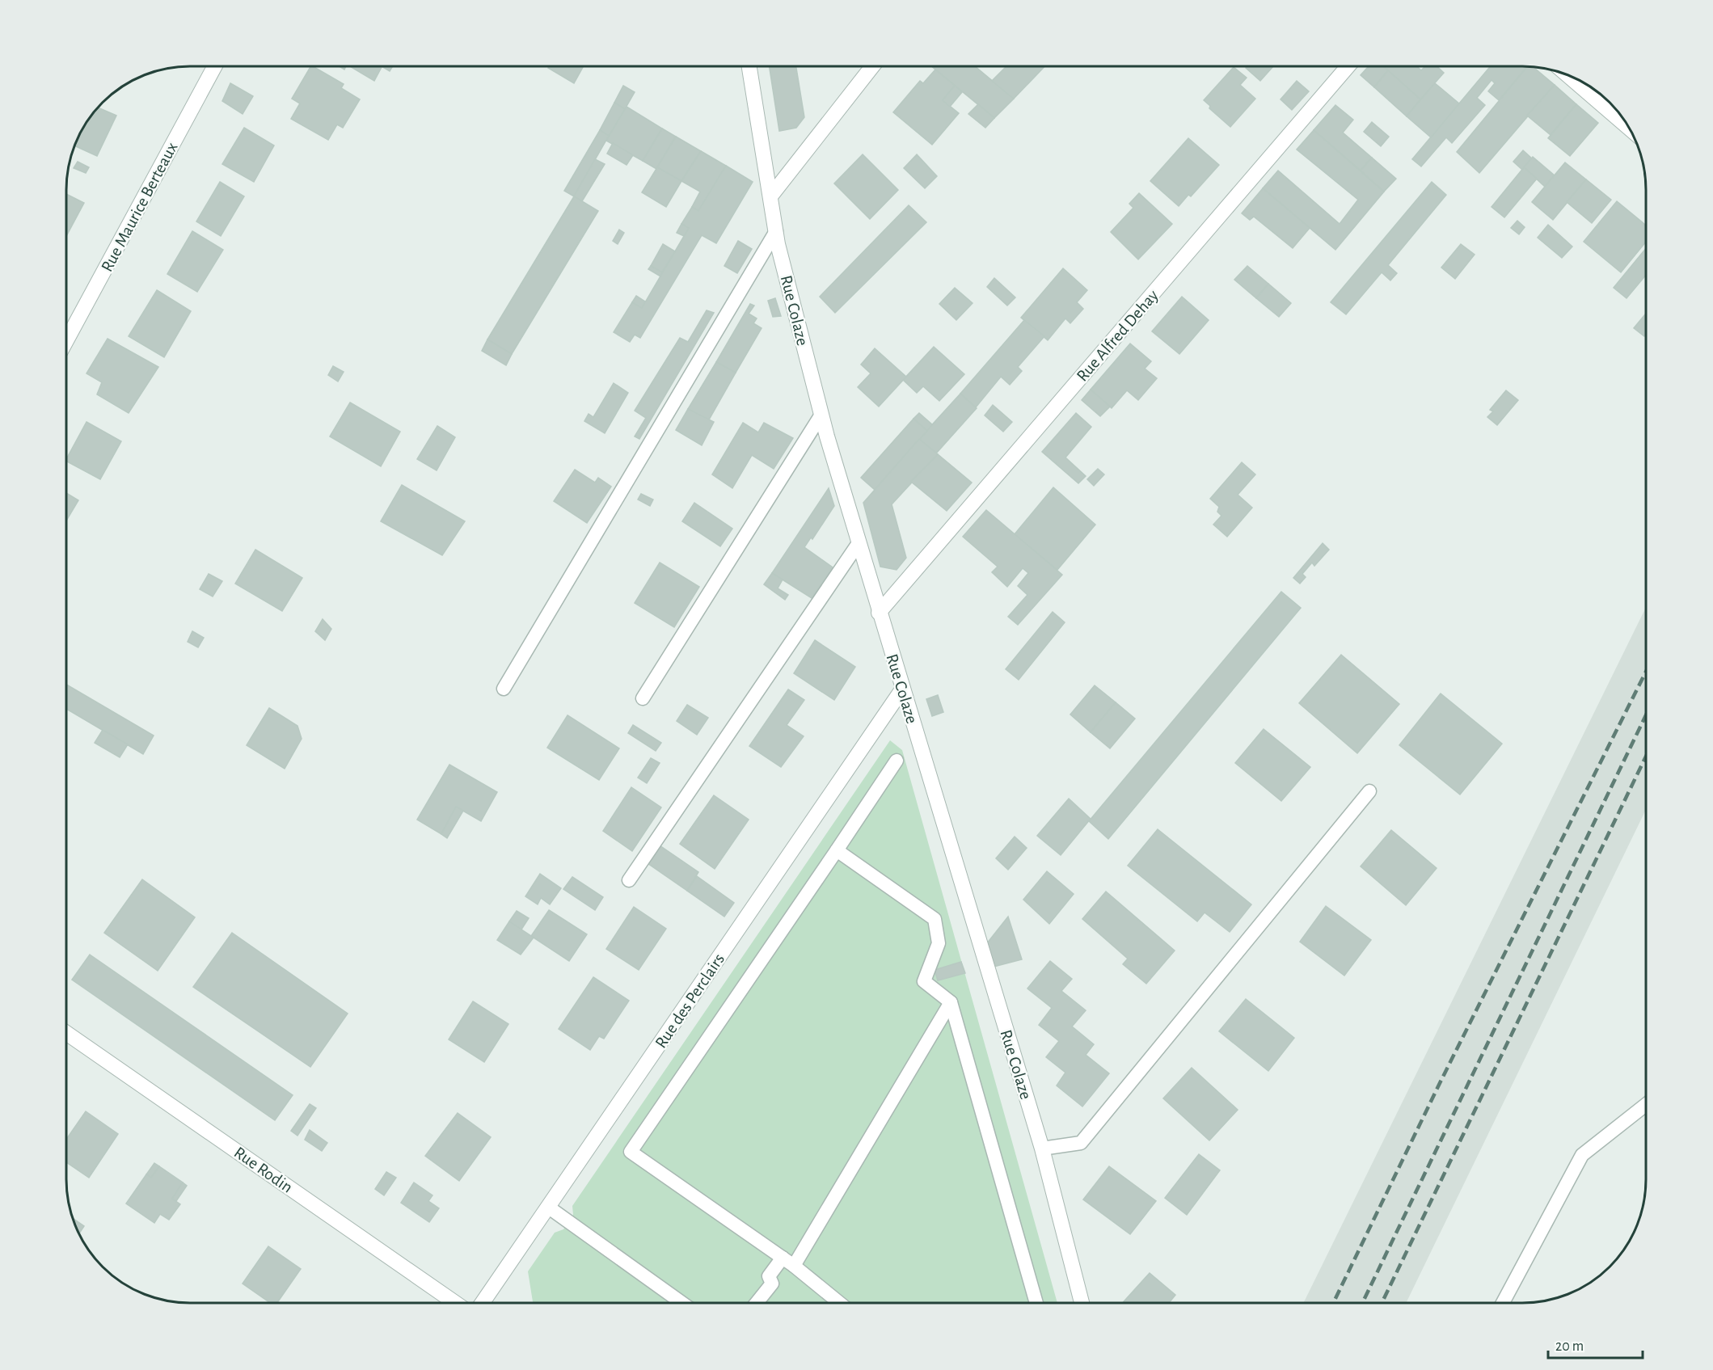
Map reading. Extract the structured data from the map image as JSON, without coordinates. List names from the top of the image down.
{
  "streets": {
    "street": [
      "Rue Maurice Berteaux",
      "Rue Colaze",
      "Rue Alfred Dehay",
      "Rue des Perclairs",
      "Rue Rodin"
    ]
  },
  "crossings": [
    ["Rue Colaze", "Rue Alfred Dehay"],
    ["Rue Colaze", "Rue des Perclairs"]
  ],
  "scale_bar": "20 m"
}
